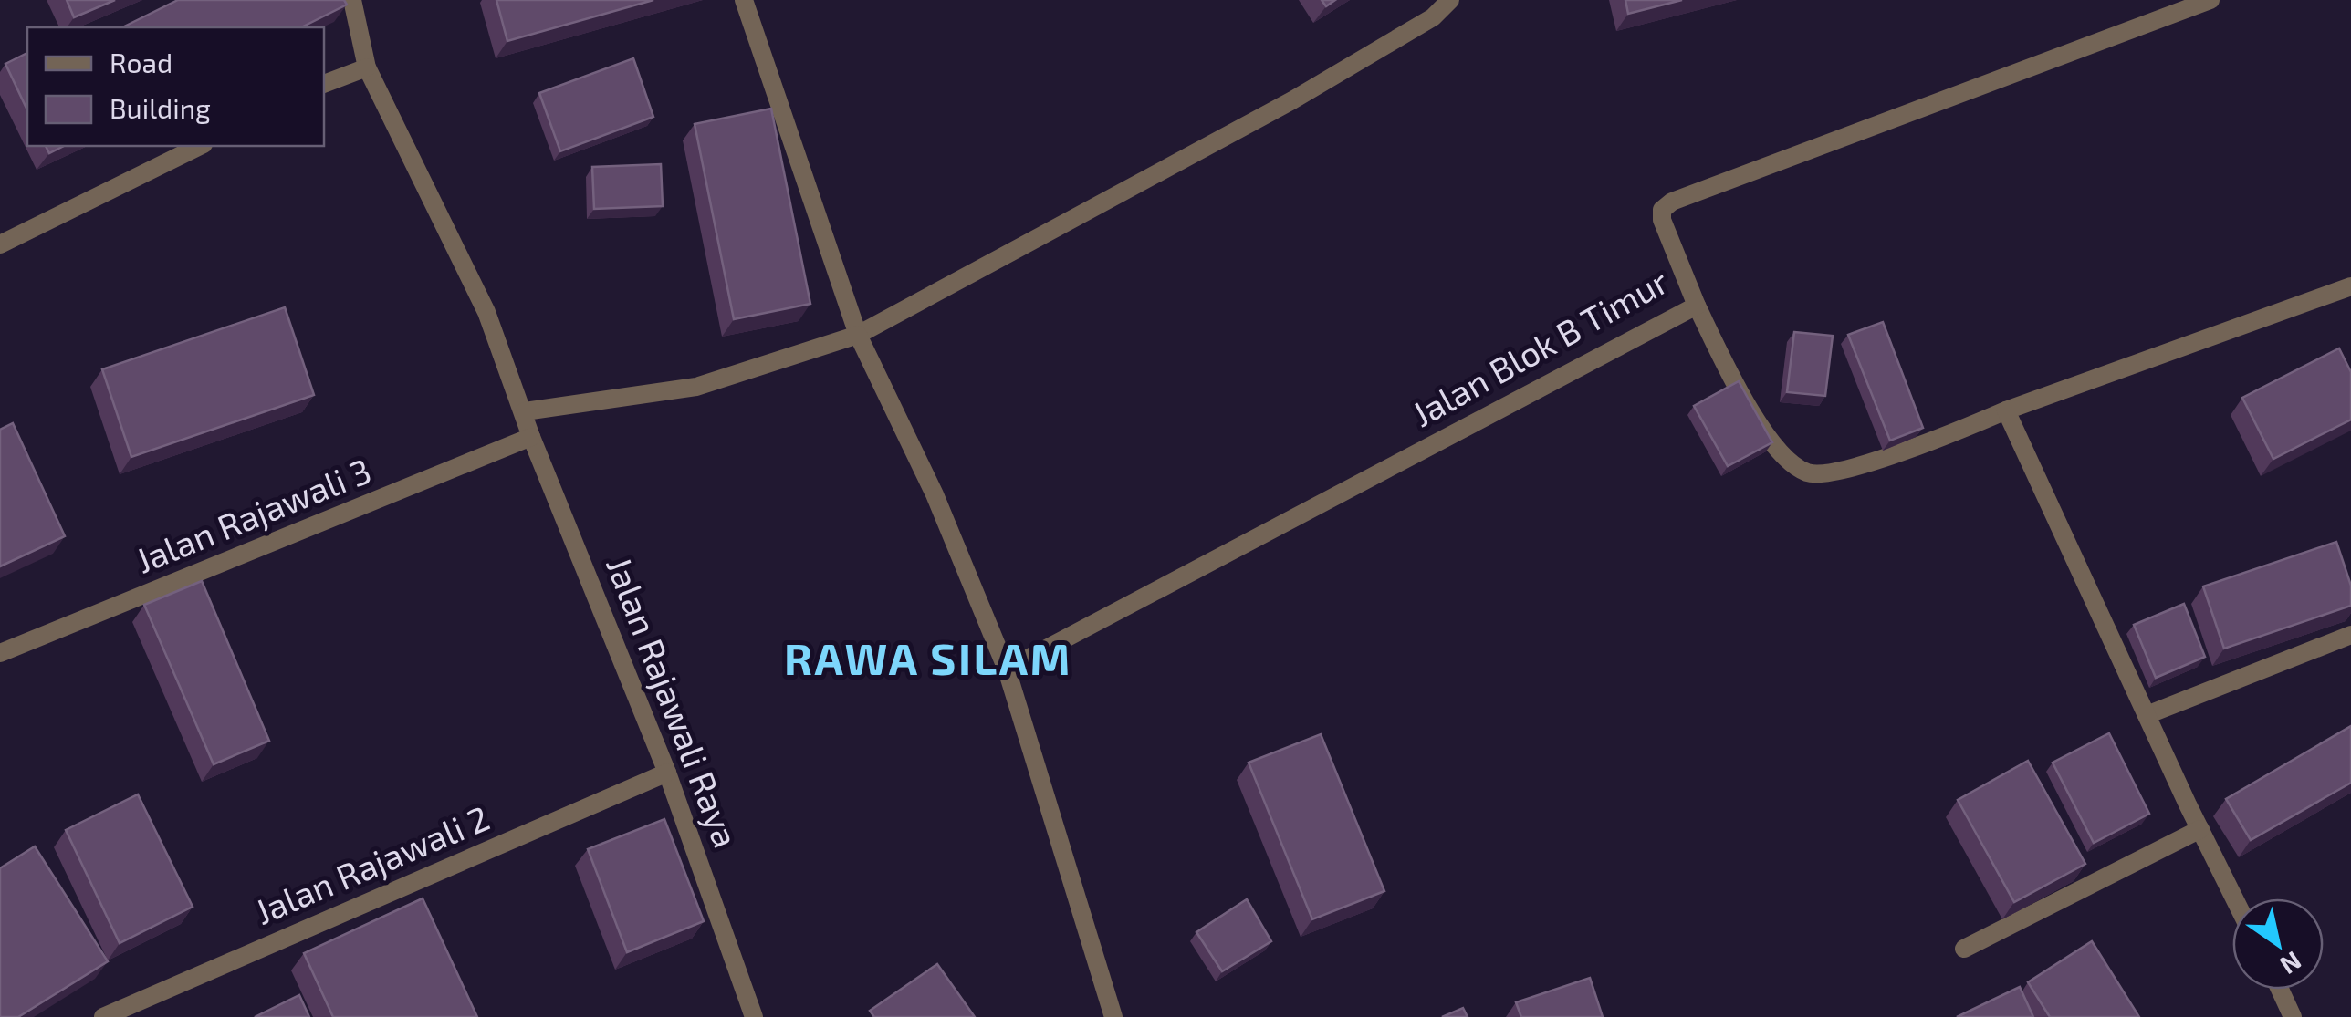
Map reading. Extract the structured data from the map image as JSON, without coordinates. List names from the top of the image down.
{
  "streets": {
    "street": [
      "Jalan Blok B Timur",
      "Jalan Rajawali 3",
      "Jalan Rajawali Raya",
      "Jalan Rajawali 2"
    ]
  },
  "crossings": [
    ["Jalan Rajawali 3", "Jalan Rajawali Raya"],
    ["Jalan Rajawali Raya", "Jalan Rajawali 2"]
  ],
  "districts": ["RAWA SILAM"],
  "legend": ["Road", "Building"],
  "north": "bottom right"
}
